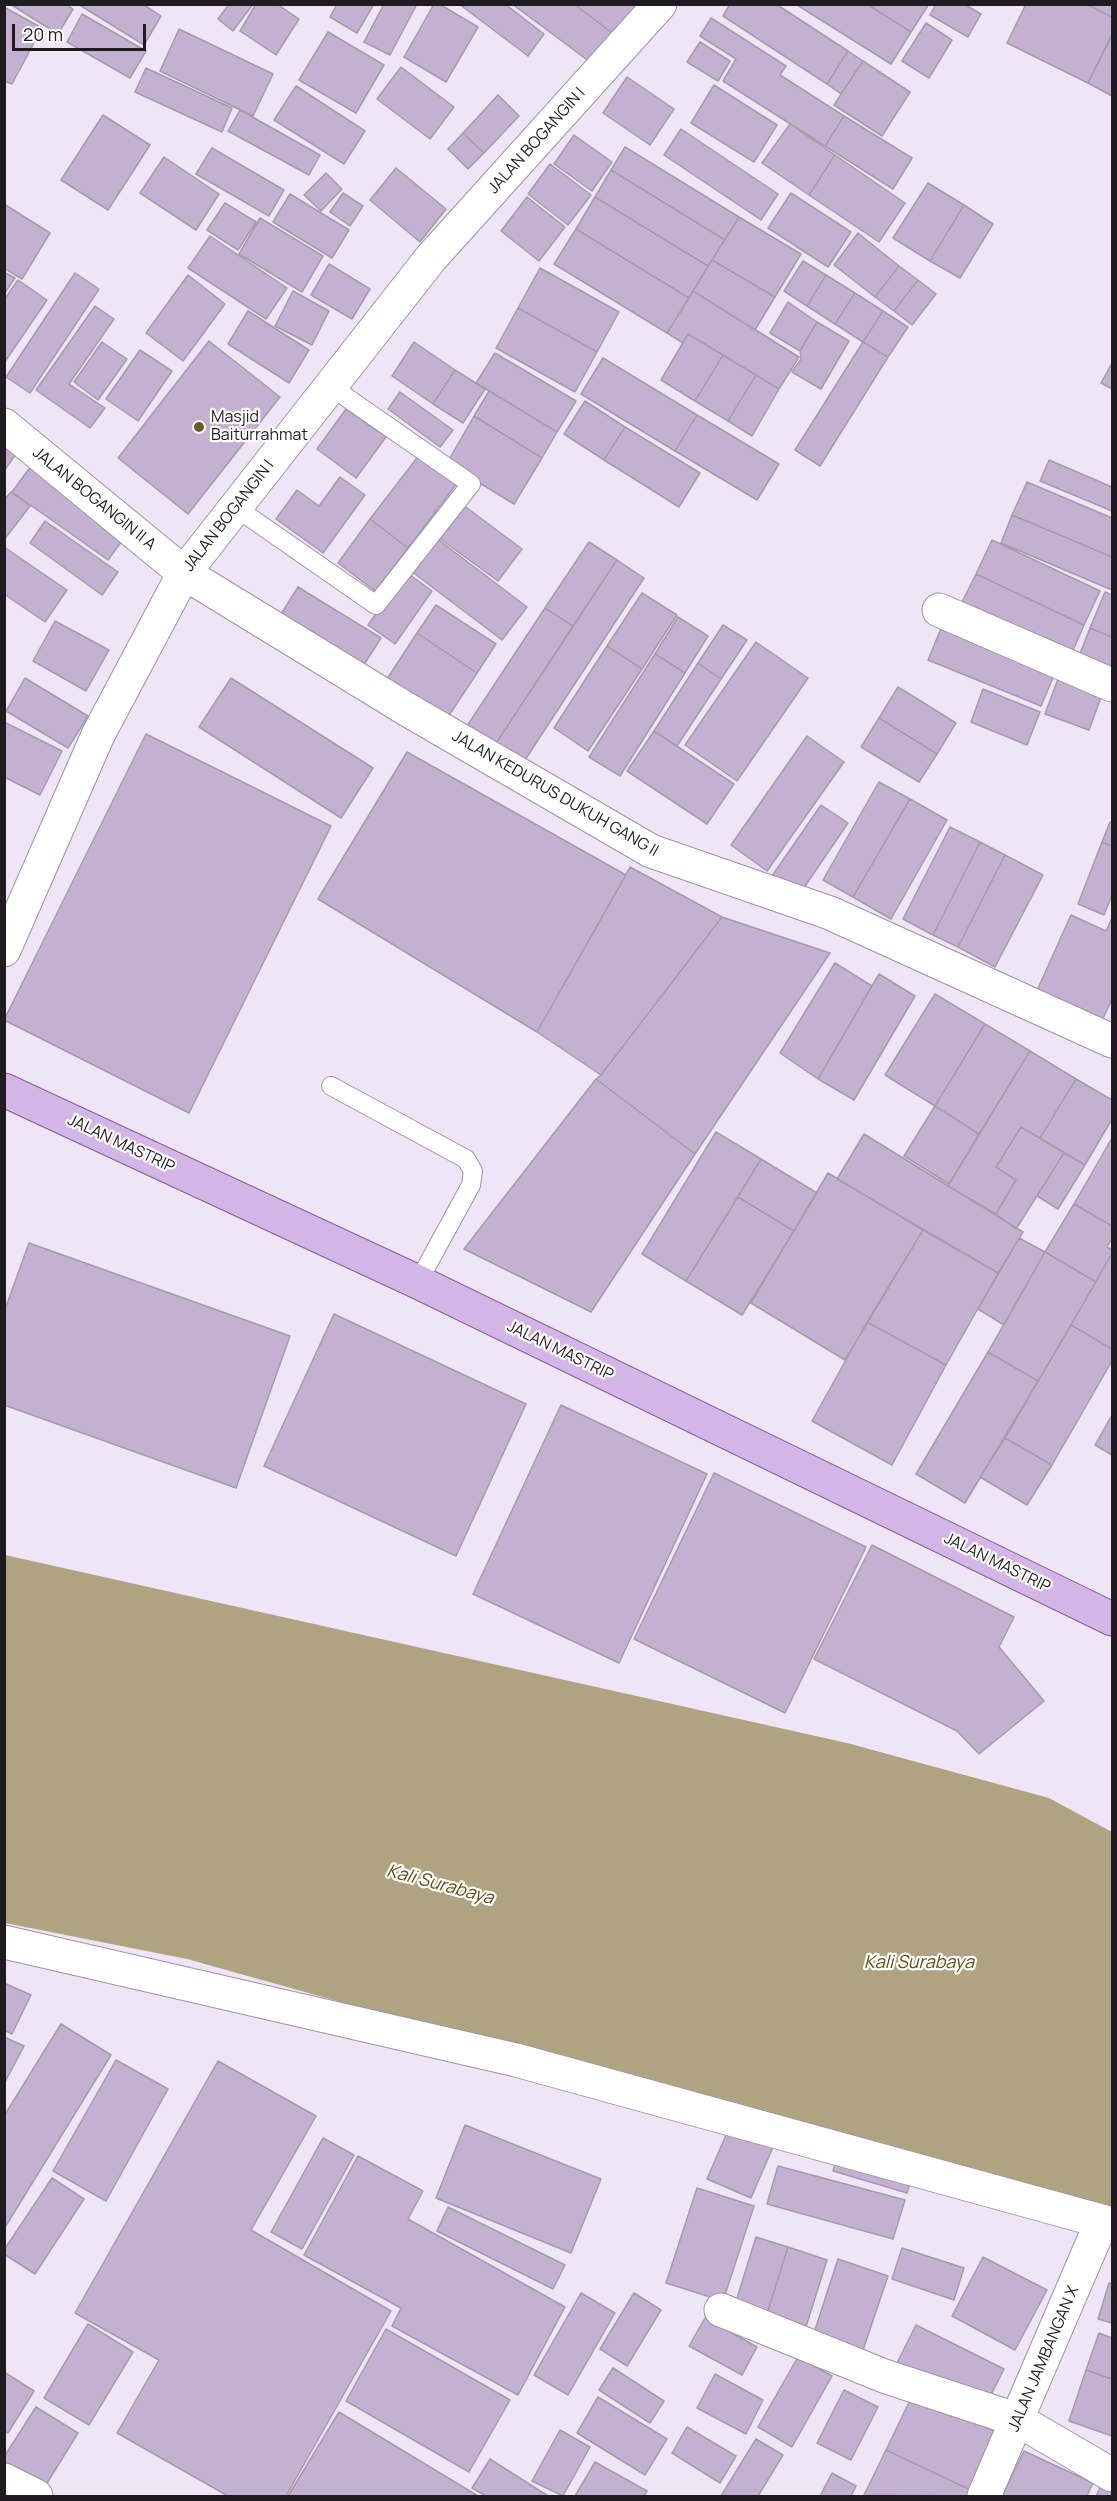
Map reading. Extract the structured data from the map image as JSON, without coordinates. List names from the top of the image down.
{
  "streets": {
    "main road": ["JALAN MASTRIP"],
    "street": [
      "JALAN BOGANGIN I",
      "JALAN BOGANGIN II A",
      "JALAN KEDURUS DUKUH GANG II",
      "JALAN JAMBANGAN X"
    ]
  },
  "crossings": [
    ["JALAN BOGANGIN I", "JALAN BOGANGIN II A"],
    ["JALAN BOGANGIN I", "JALAN KEDURUS DUKUH GANG II"],
    ["JALAN BOGANGIN II A", "JALAN KEDURUS DUKUH GANG II"]
  ],
  "water": ["Kali Surabaya"],
  "places": ["Masjid Baiturrahmat"],
  "scale_bar": "20 m"
}
